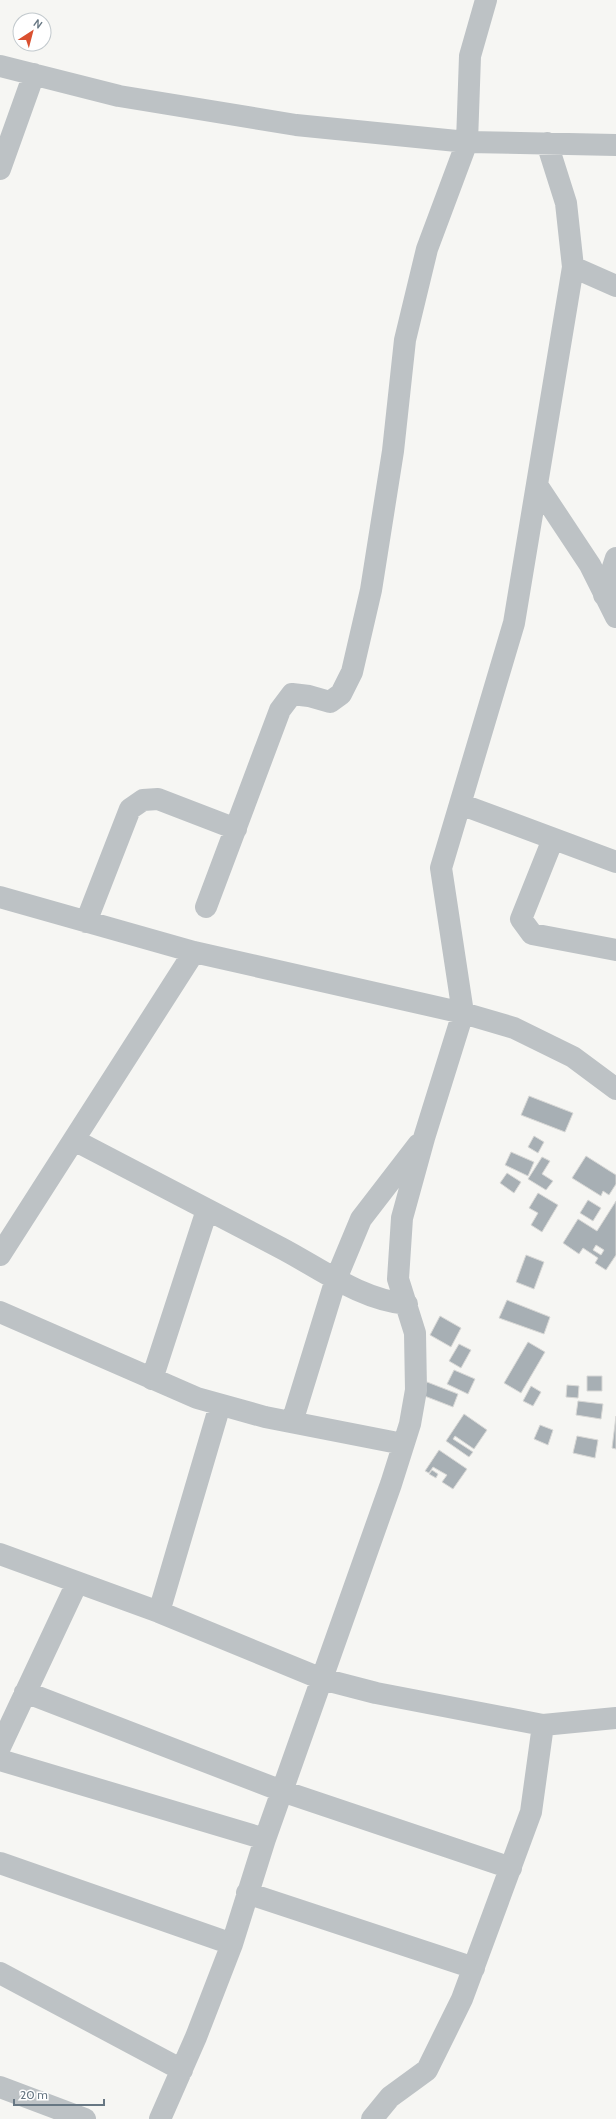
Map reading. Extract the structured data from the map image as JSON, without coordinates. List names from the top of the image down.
{
  "scale_bar": "20 m",
  "north": "top right"
}
